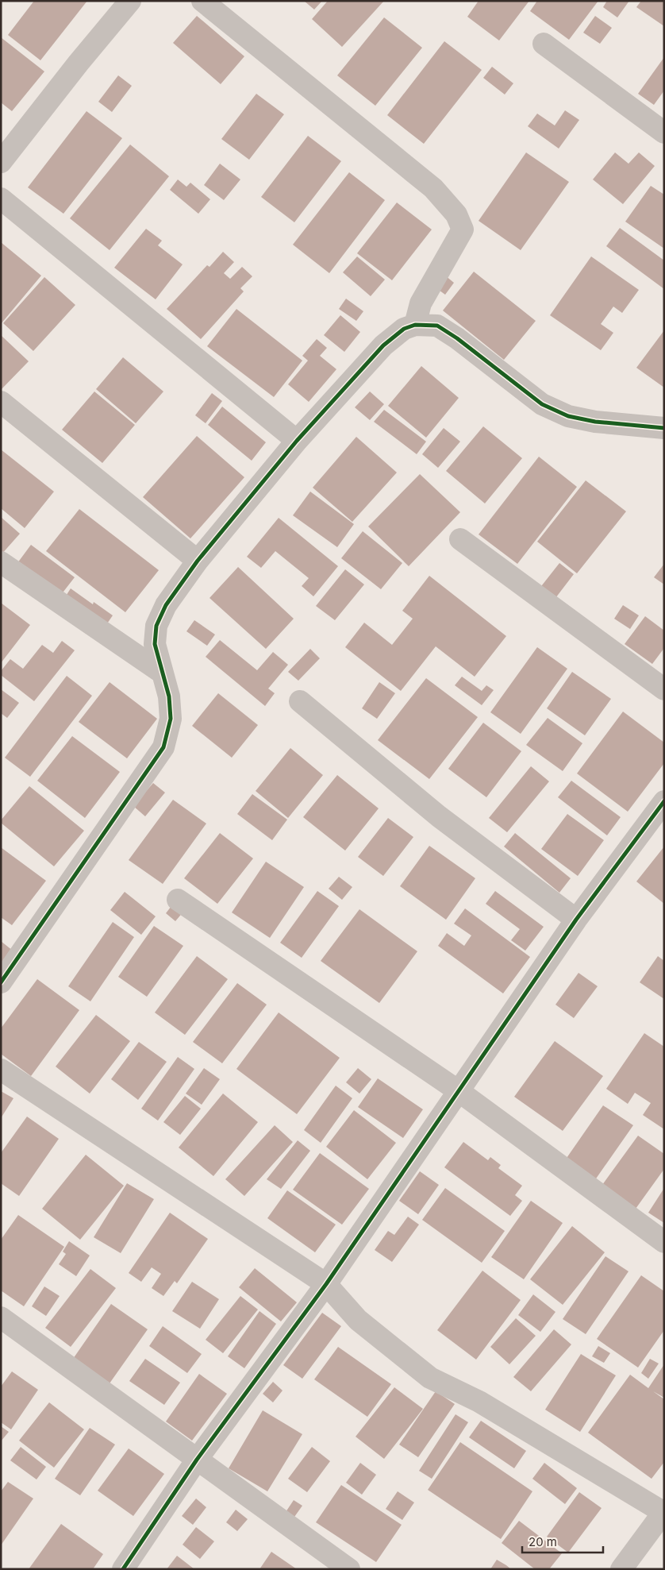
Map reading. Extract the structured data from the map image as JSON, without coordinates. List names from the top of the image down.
{
  "scale_bar": "20 m"
}
